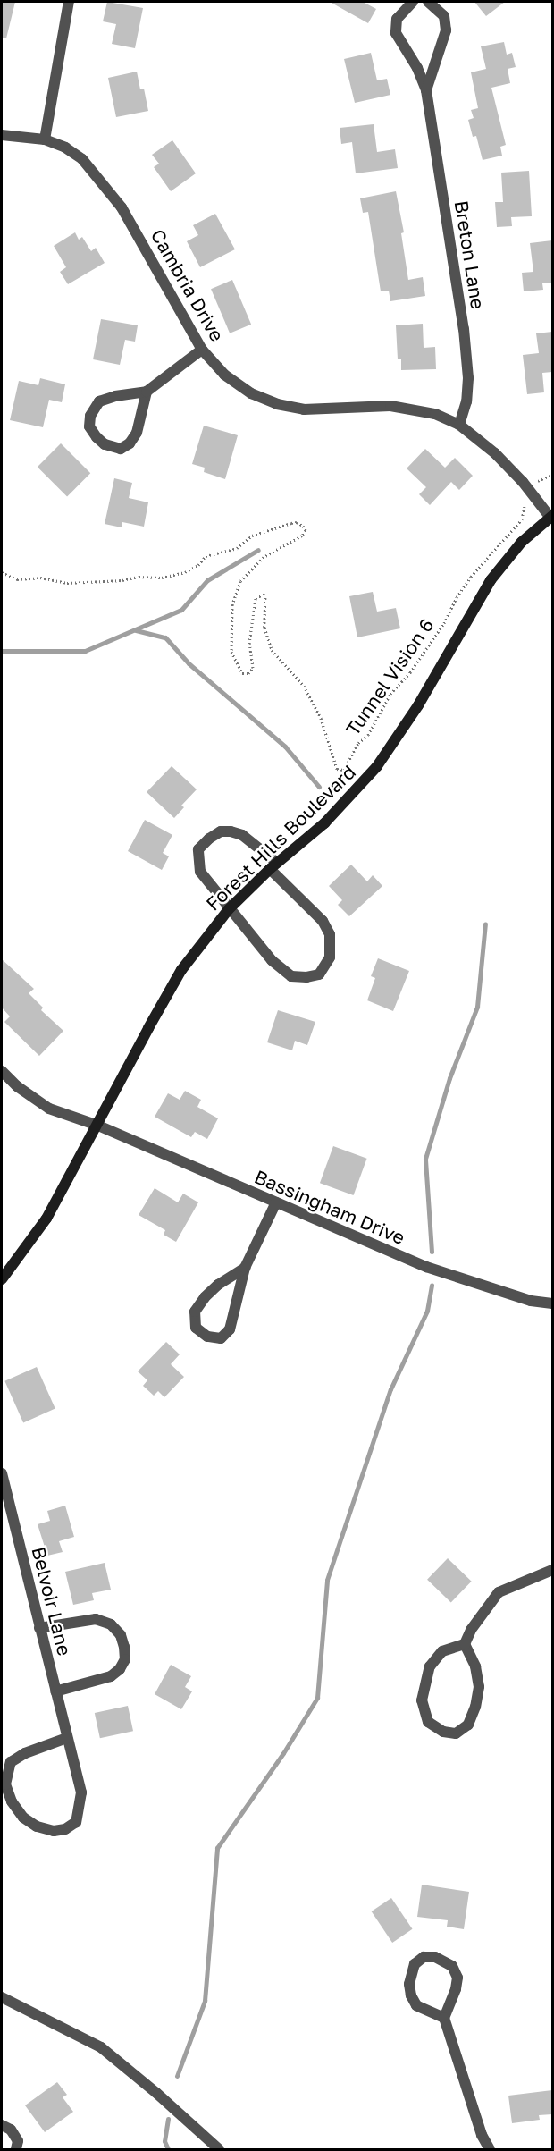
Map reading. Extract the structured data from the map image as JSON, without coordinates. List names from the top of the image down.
{
  "streets": {
    "main road": ["Forest Hills Boulevard"],
    "street": [
      "Breton Lane",
      "Cambria Drive",
      "Bassingham Drive",
      "Belvoir Lane"
    ],
    "path": ["Tunnel Vision 6"]
  },
  "crossings": [
    ["Breton Lane", "Cambria Drive"],
    ["Cambria Drive", "Forest Hills Boulevard"],
    ["Forest Hills Boulevard", "Bassingham Drive"]
  ]
}
